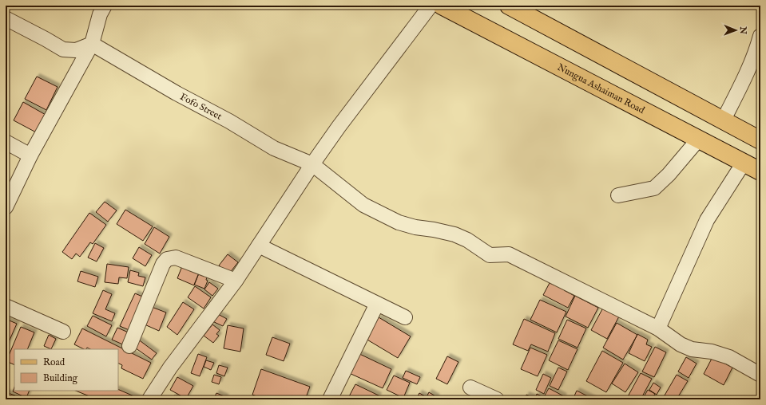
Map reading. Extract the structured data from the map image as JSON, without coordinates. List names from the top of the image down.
{
  "streets": {
    "main road": ["Nungua Ashaiman Road"],
    "street": ["Fofo Street"]
  },
  "legend": ["Road", "Building"],
  "north": "right"
}
